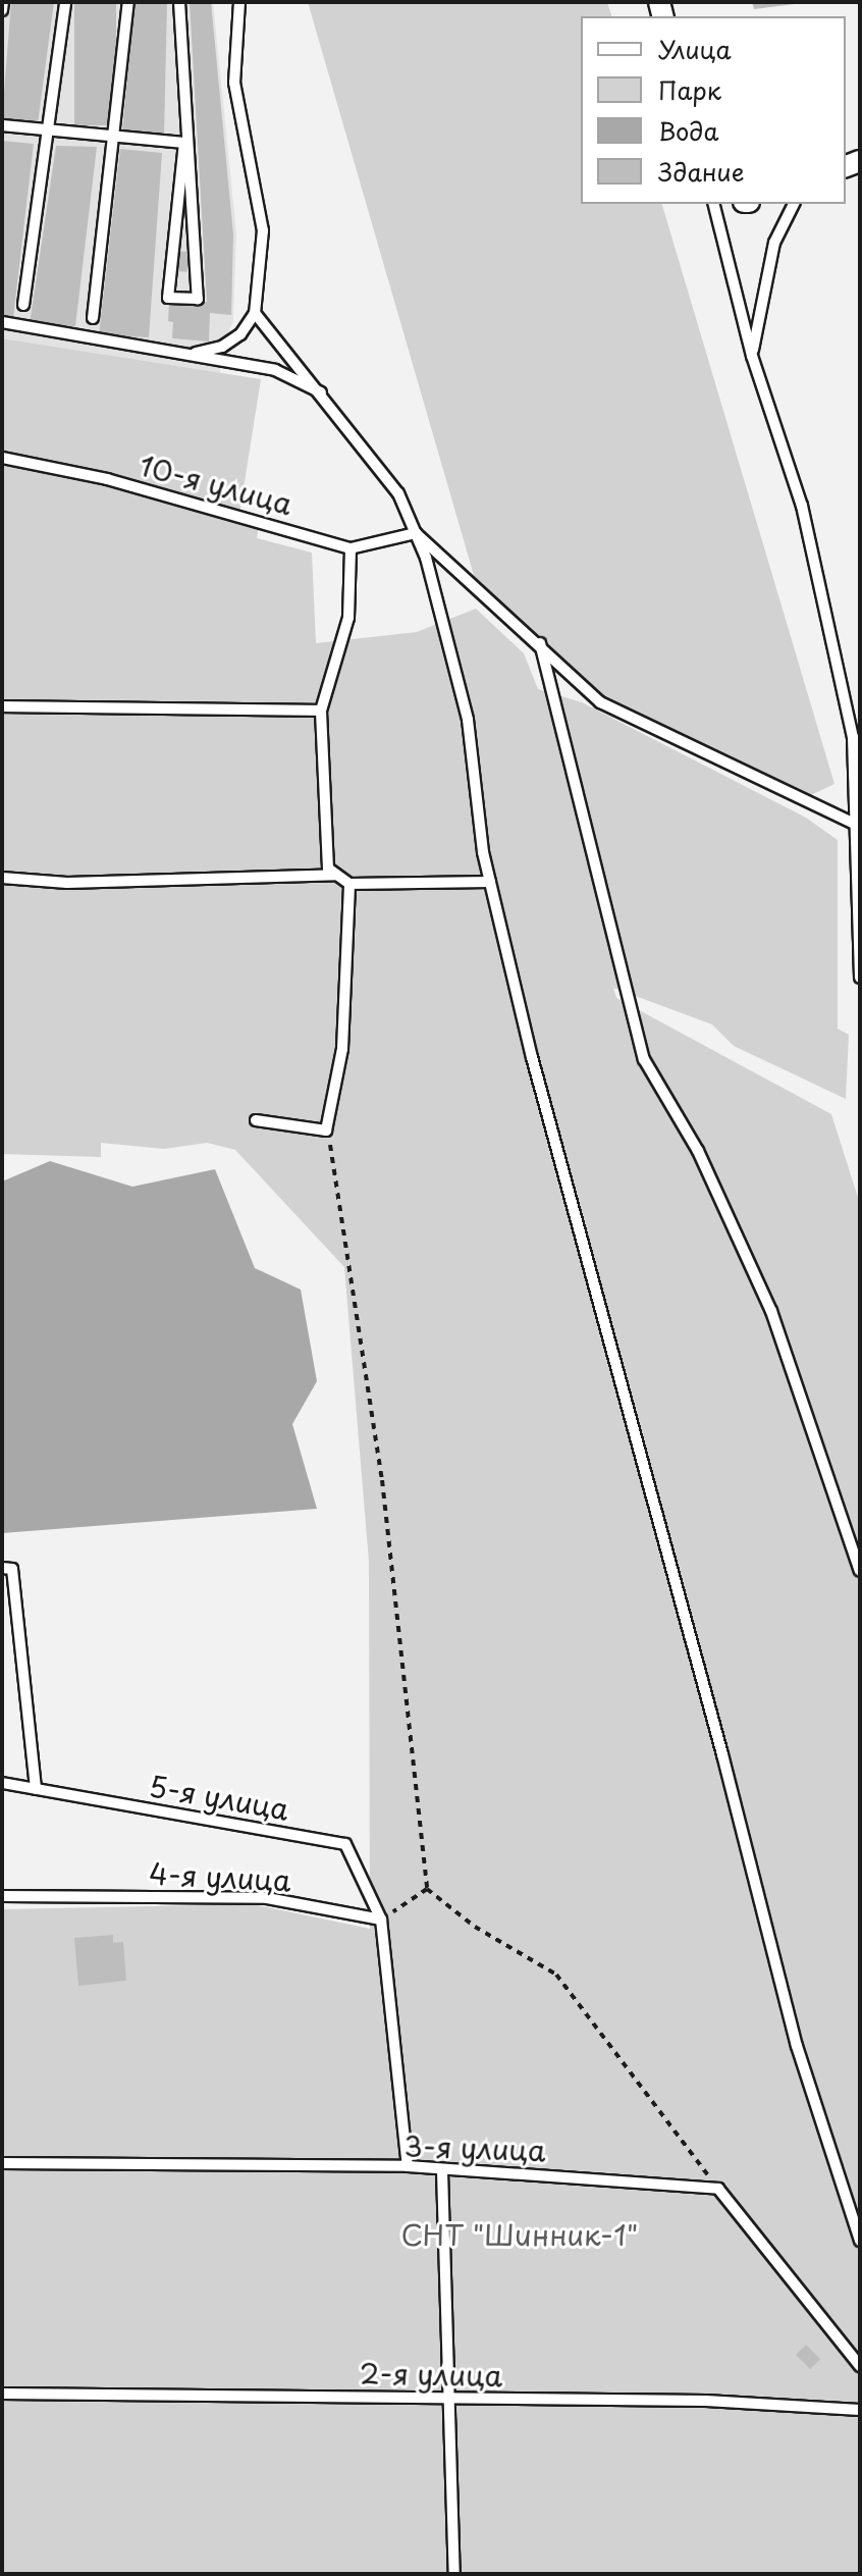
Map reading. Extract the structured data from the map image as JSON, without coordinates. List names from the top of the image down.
{
  "streets": {
    "lane": [
      "10-я улица",
      "5-я улица",
      "4-я улица",
      "3-я улица",
      "2-я улица"
    ]
  },
  "crossings": [
    ["5-я улица", "4-я улица"]
  ],
  "parks": ["СНТ \"Шинник-1\""],
  "legend": [
    "Улица",
    "Парк",
    "Вода",
    "Здание"
  ]
}
